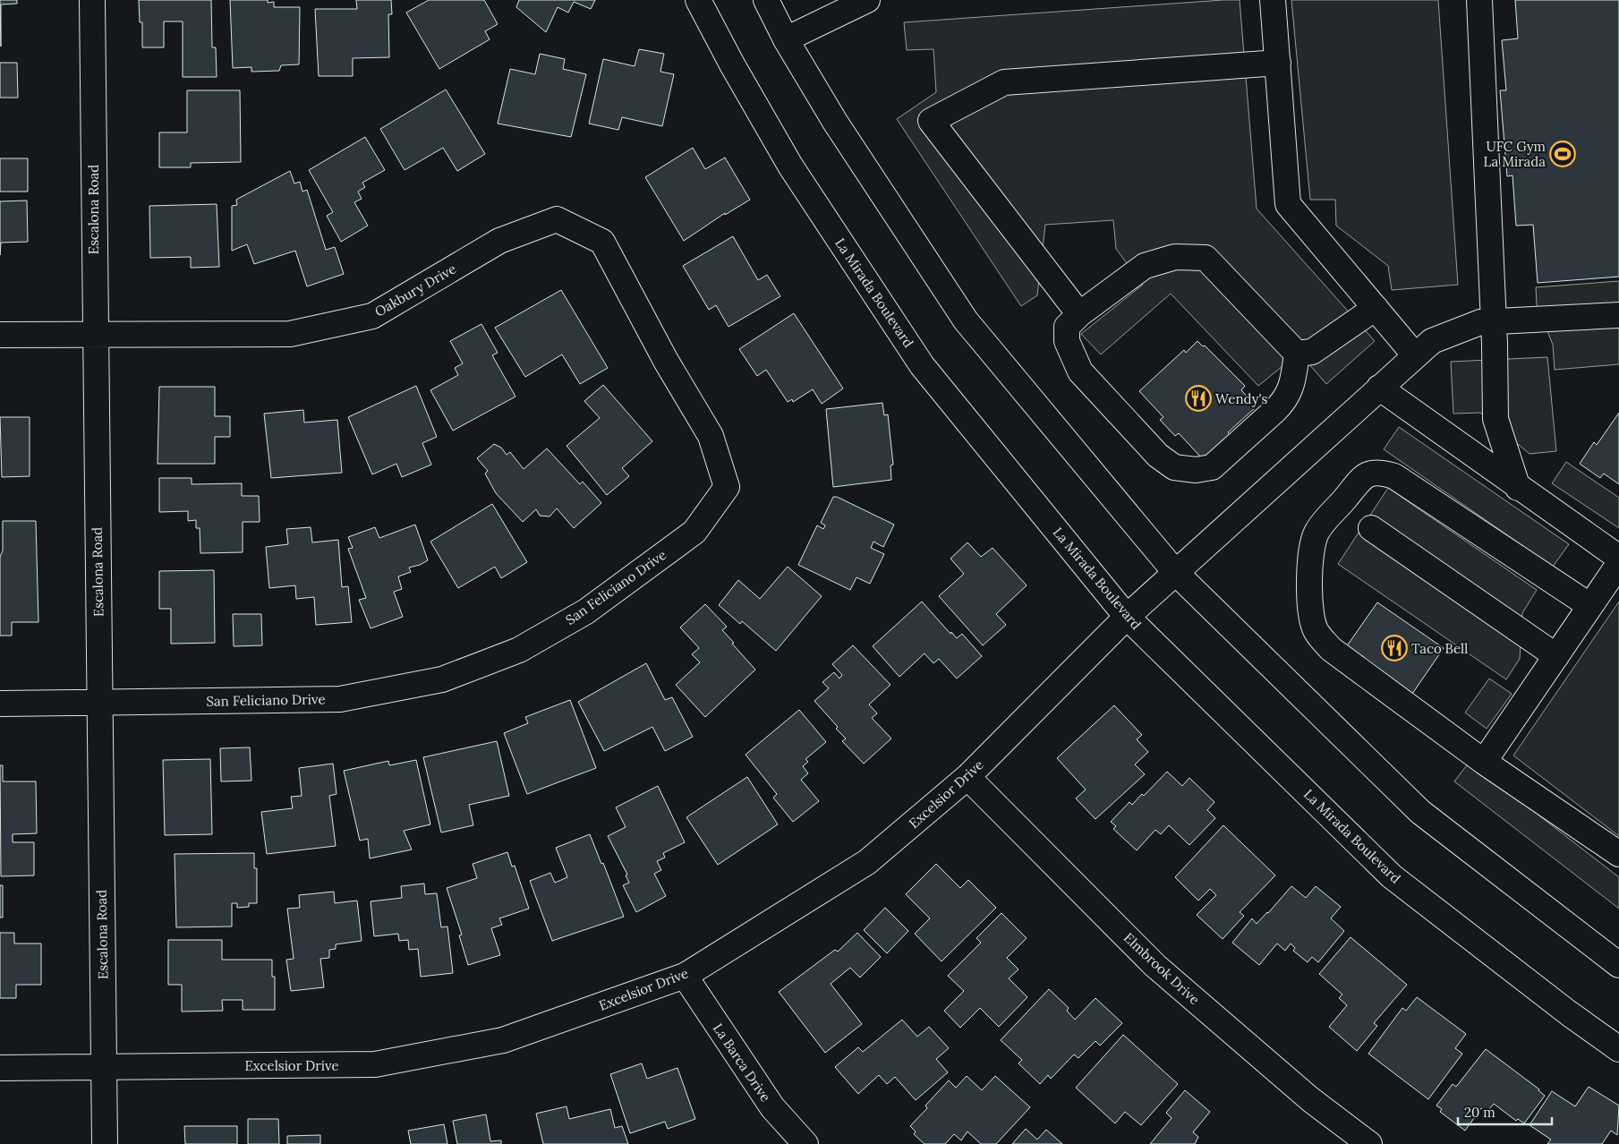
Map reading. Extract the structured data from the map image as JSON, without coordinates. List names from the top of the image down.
{
  "streets": {
    "street": [
      "Escalona Road",
      "Oakbury Drive",
      "La Mirada Boulevard",
      "San Feliciano Drive",
      "Excelsior Drive",
      "Elmbrook Drive",
      "La Barca Drive"
    ]
  },
  "crossings": [
    ["Escalona Road", "Oakbury Drive"],
    ["Escalona Road", "San Feliciano Drive"],
    ["Escalona Road", "Excelsior Drive"],
    ["Oakbury Drive", "San Feliciano Drive"],
    ["La Mirada Boulevard", "Excelsior Drive"],
    ["Excelsior Drive", "Elmbrook Drive"],
    ["Excelsior Drive", "La Barca Drive"]
  ],
  "places": {
    "sports": ["UFC Gym La Mirada"],
    "restaurant": ["Wendy's", "Taco Bell"]
  },
  "scale_bar": "20 m"
}
